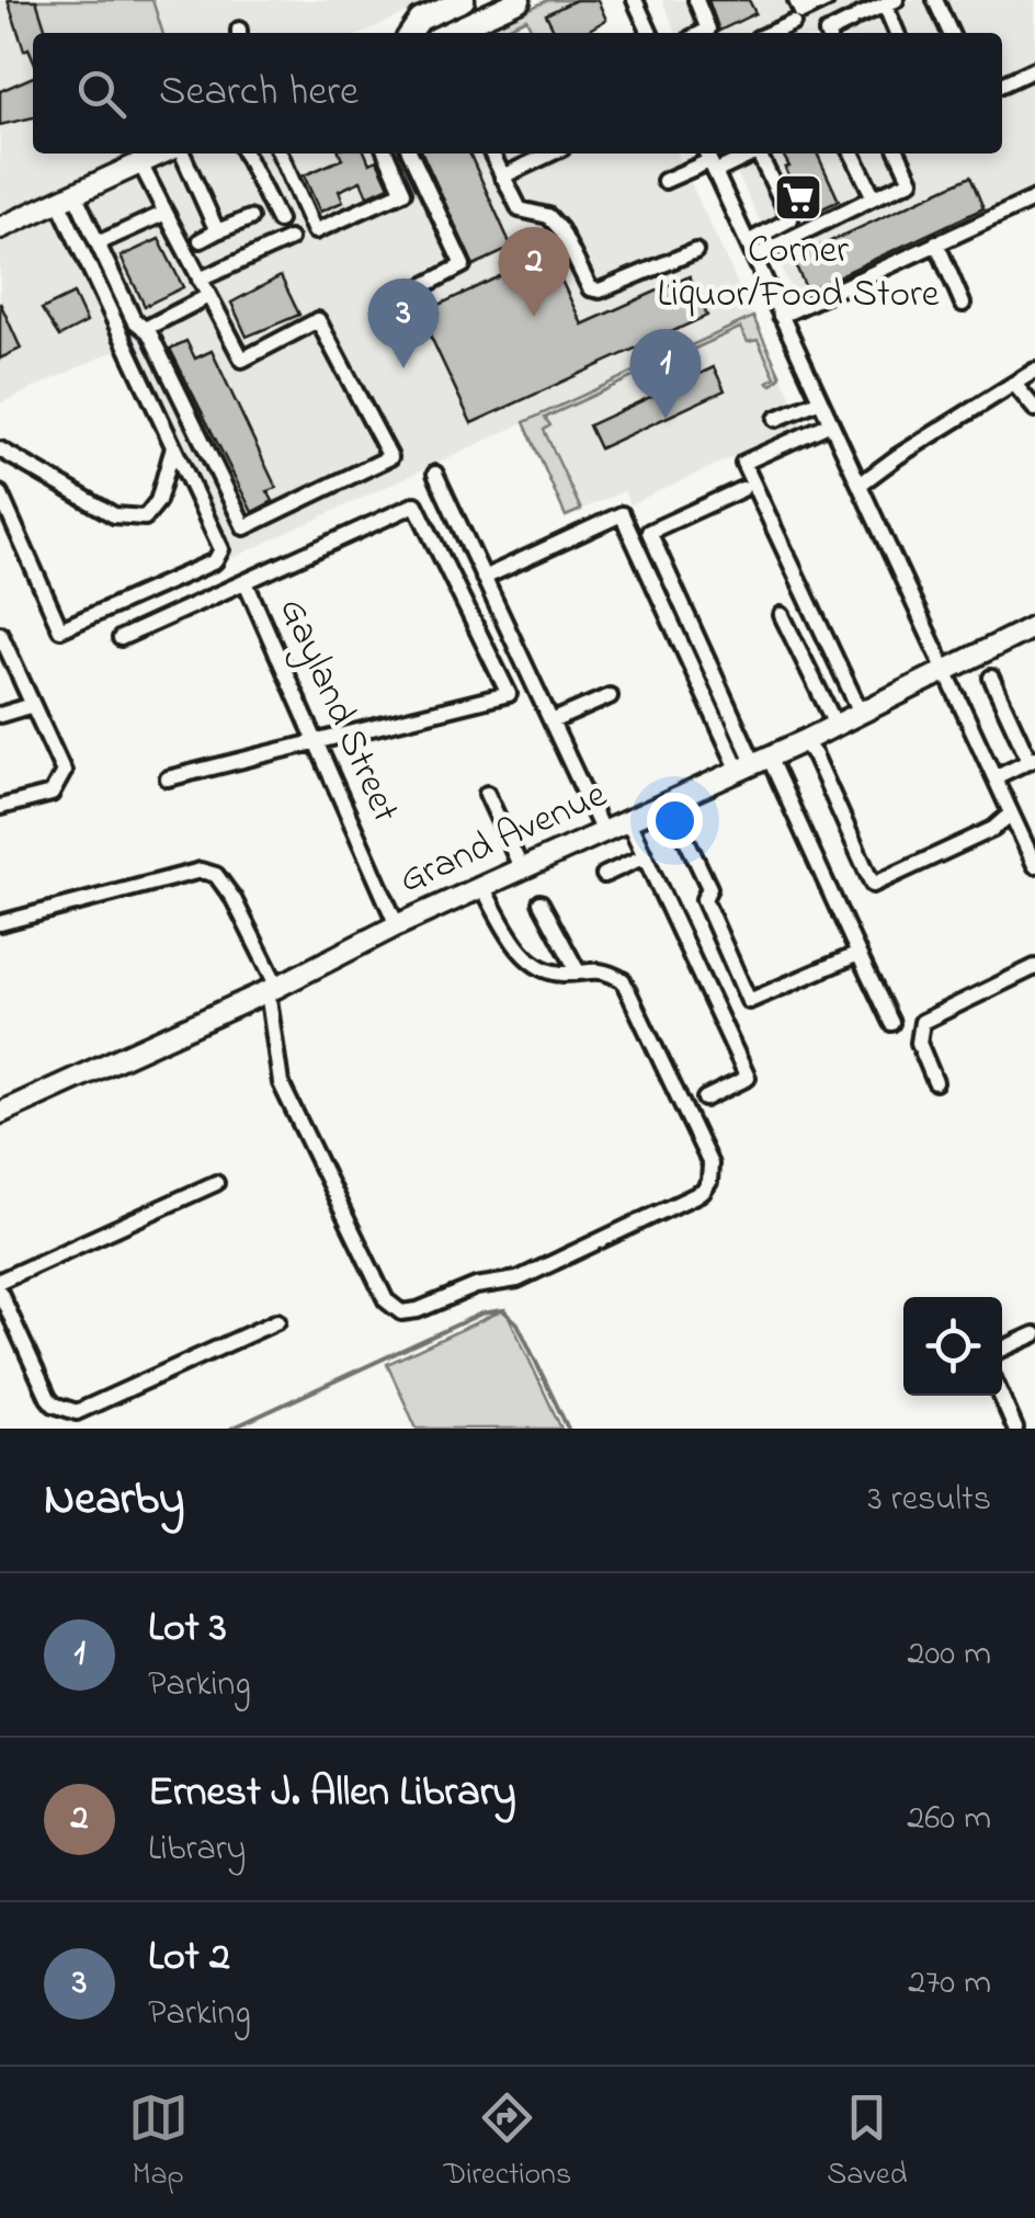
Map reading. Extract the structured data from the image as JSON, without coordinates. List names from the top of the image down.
{
  "streets": {
    "main road": ["Grand Avenue"],
    "street": ["Gayland Street"]
  },
  "crossings": [
    ["Gayland Street", "Grand Avenue"]
  ],
  "places": {
    "supermarket": ["Corner Liquor/Food Store"]
  },
  "page": {
    "search": "Search here",
    "pins": ["2", "3", "1"],
    "heading": ["Nearby", "3 results"],
    "list": [
      {
        "mark": "1",
        "name": "Lot 3",
        "note": "Parking",
        "value": "200 m"
      },
      {
        "mark": "2",
        "name": "Ernest J. Allen Library",
        "note": "Library",
        "value": "260 m"
      },
      {
        "mark": "3",
        "name": "Lot 2",
        "note": "Parking",
        "value": "270 m"
      }
    ],
    "nav": ["Map", "Directions", "Saved"]
  }
}
